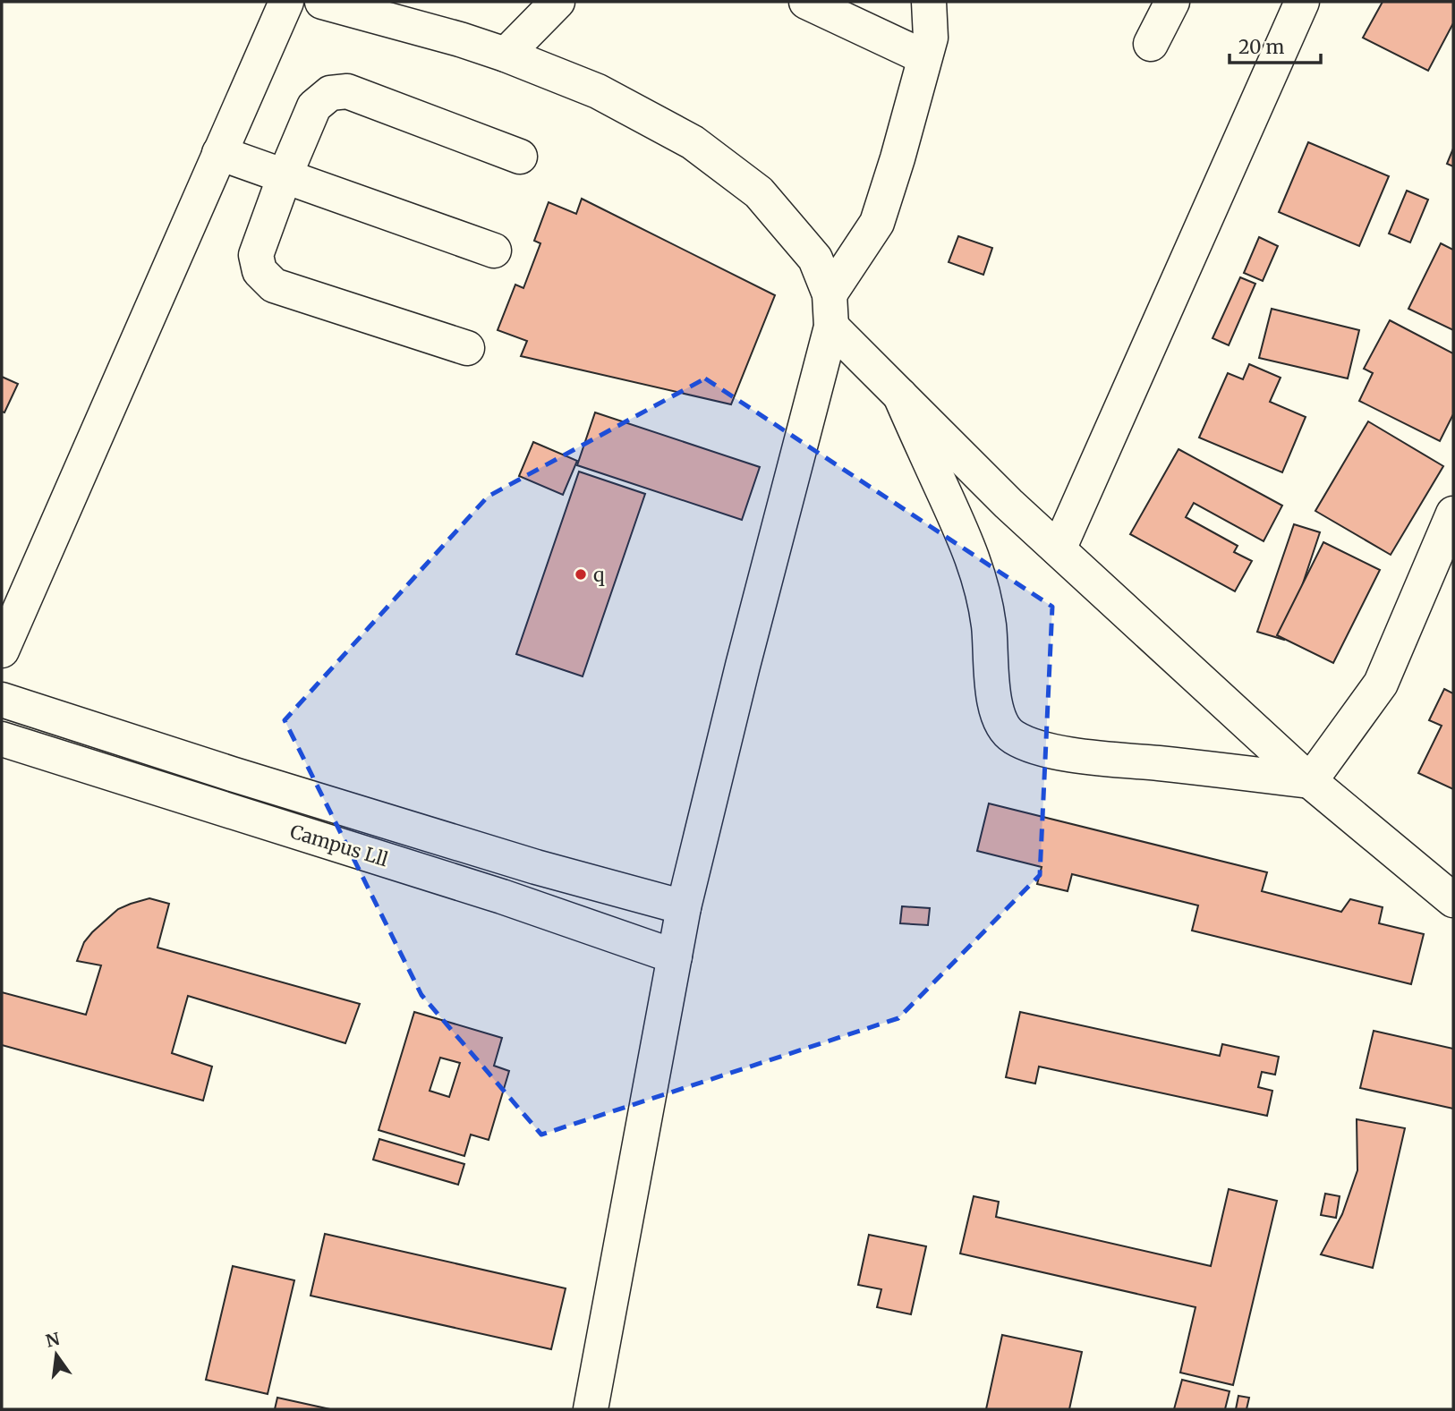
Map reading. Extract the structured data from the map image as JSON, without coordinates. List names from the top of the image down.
{
  "streets": {
    "street": ["Campus Lll"]
  },
  "places": ["q"],
  "scale_bar": "20 m",
  "north": "top"
}
